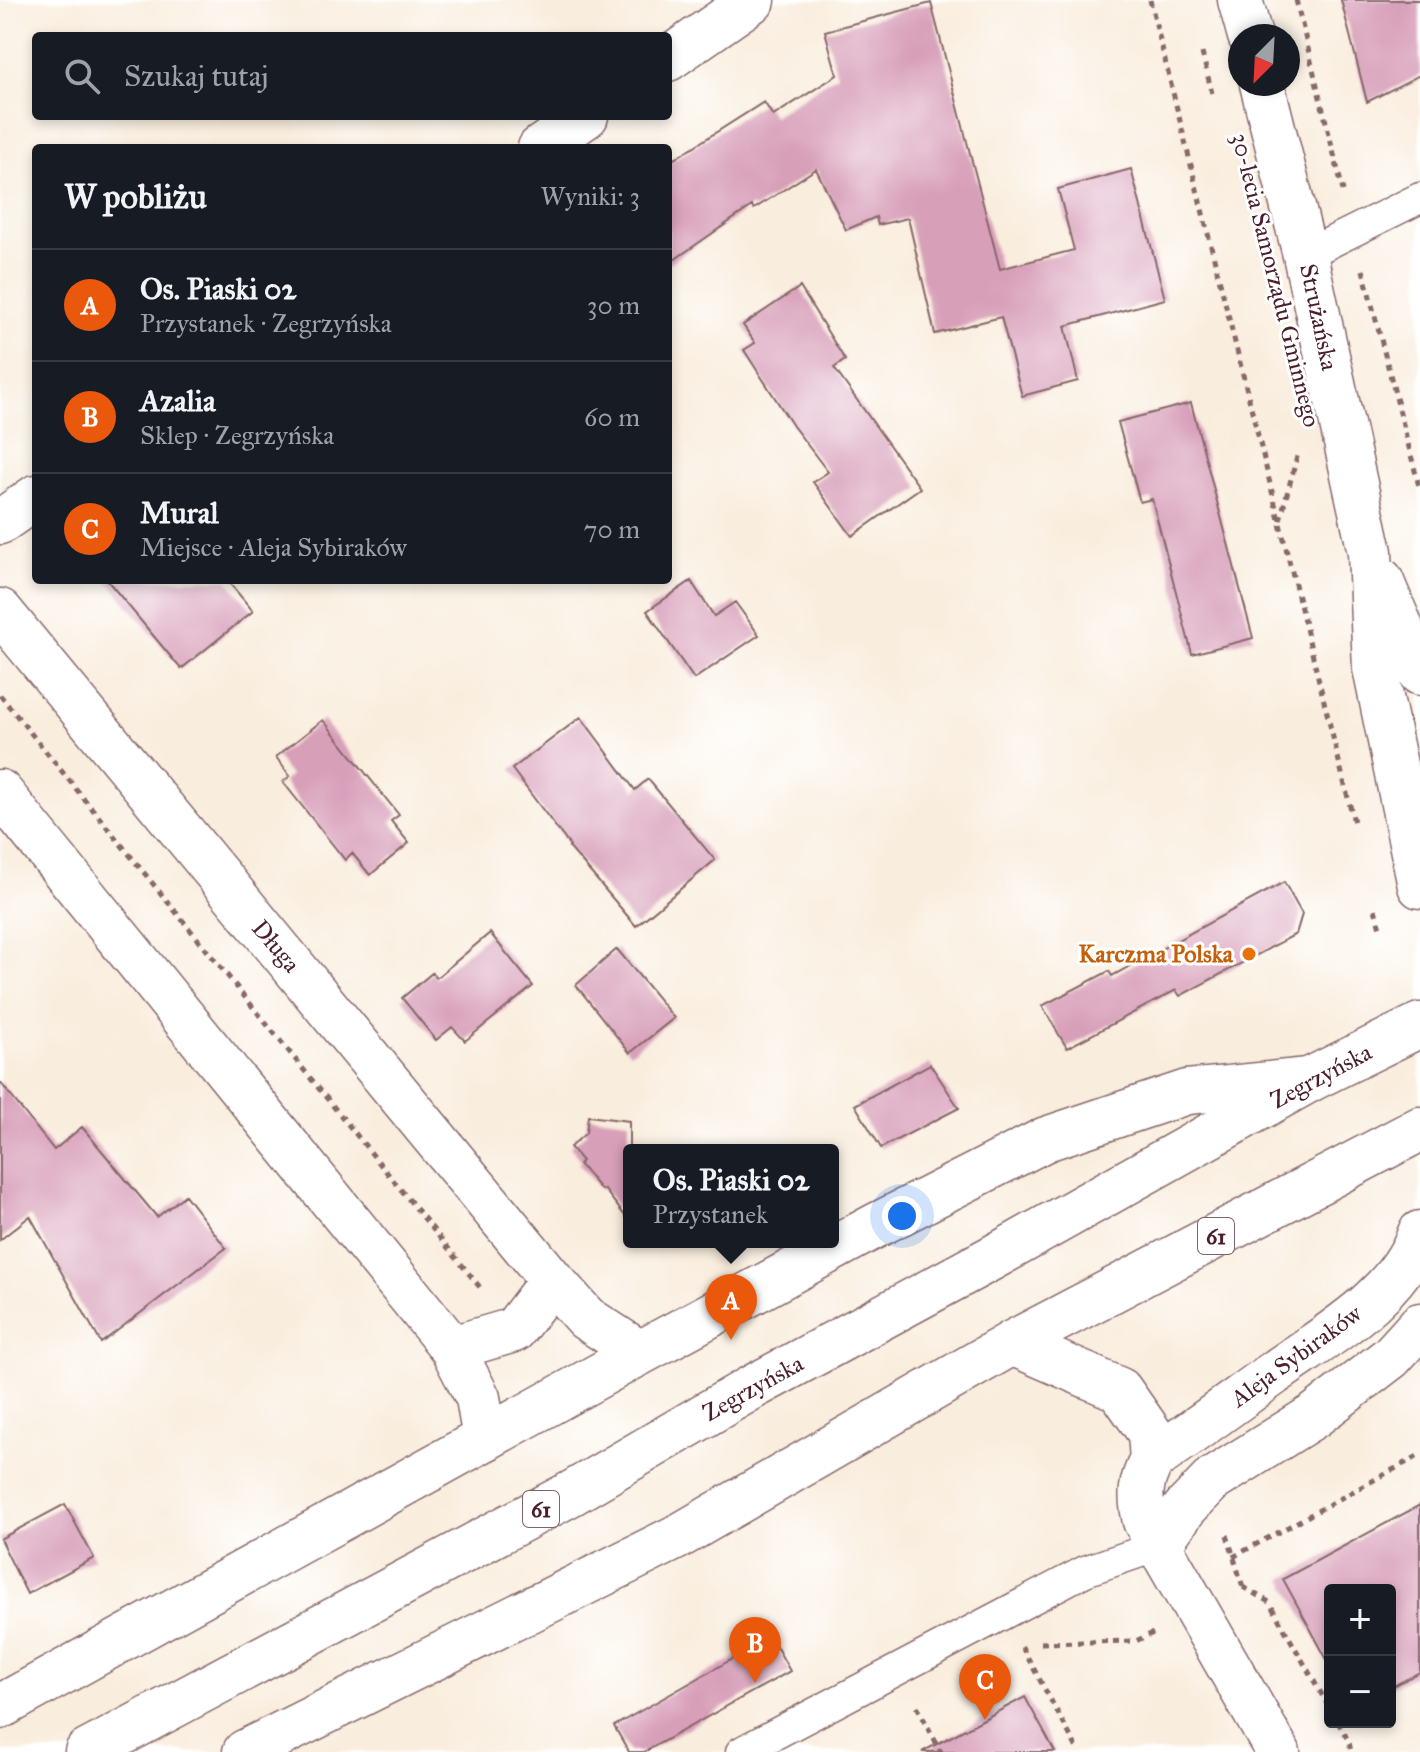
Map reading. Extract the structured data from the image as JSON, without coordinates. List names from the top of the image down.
{
  "streets": {
    "street": [
      "Strużańska",
      "Długa",
      "Zegrzyńska",
      "61",
      "Aleja Sybiraków"
    ],
    "path": ["30-lecia Samorządu Gminnego"]
  },
  "places": ["Karczma Polska"],
  "north": "bottom left",
  "page": {
    "search": "Szukaj tutaj",
    "heading": ["W pobliżu", "Wyniki: 3"],
    "list": [
      {
        "mark": "A",
        "name": "Os. Piaski 02",
        "note": "Przystanek · Zegrzyńska",
        "value": "30 m"
      },
      {
        "mark": "B",
        "name": "Azalia",
        "note": "Sklep · Zegrzyńska",
        "value": "60 m"
      },
      {
        "mark": "C",
        "name": "Mural",
        "note": "Miejsce · Aleja Sybiraków",
        "value": "70 m"
      }
    ],
    "popup": ["Os. Piaski 02", "Przystanek"],
    "pins": ["A", "B", "C"],
    "map_buttons": ["+", "−"]
  }
}
